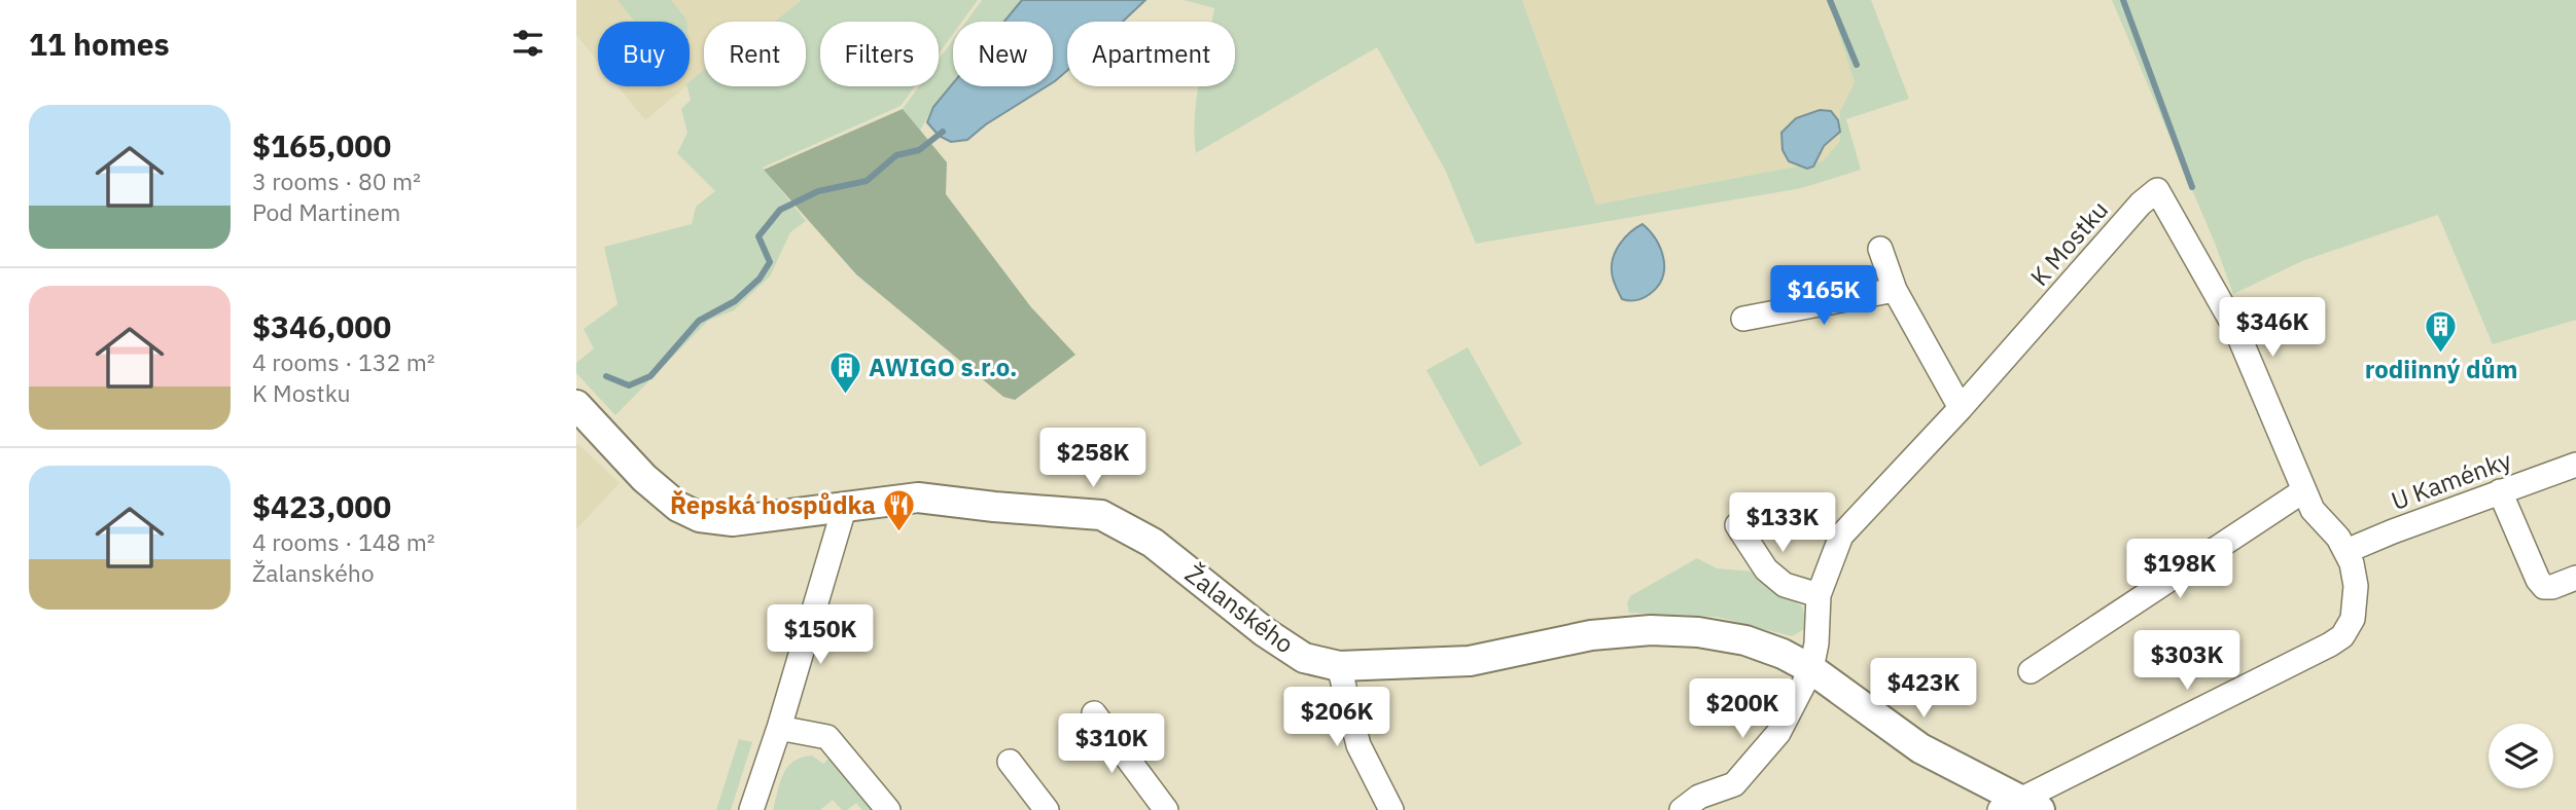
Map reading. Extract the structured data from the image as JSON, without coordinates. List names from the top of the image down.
{
  "streets": {
    "street": ["K Mostku", "U Kaménky", "Žalanského"]
  },
  "crossings": [
    ["K Mostku", "U Kaménky"],
    ["K Mostku", "Žalanského"]
  ],
  "places": {
    "building": ["rodiinný dům", "AWIGO s.r.o."],
    "restaurant": ["Řepská hospůdka"]
  },
  "page": {
    "heading": "11 homes",
    "chip": [
      "Buy",
      "Rent",
      "Filters",
      "New",
      "Apartment"
    ],
    "list": [
      {
        "name": "$165,000",
        "note": "3 rooms · 80 m² · Pod Martinem"
      },
      {
        "name": "$346,000",
        "note": "4 rooms · 132 m² · K Mostku"
      },
      {
        "name": "$423,000",
        "note": "4 rooms · 148 m² · Žalanského"
      }
    ],
    "price": [
      "$165K",
      "$346K",
      "$258K",
      "$133K",
      "$198K",
      "$150K",
      "$303K",
      "$423K",
      "$200K",
      "$206K",
      "$310K"
    ]
  }
}
